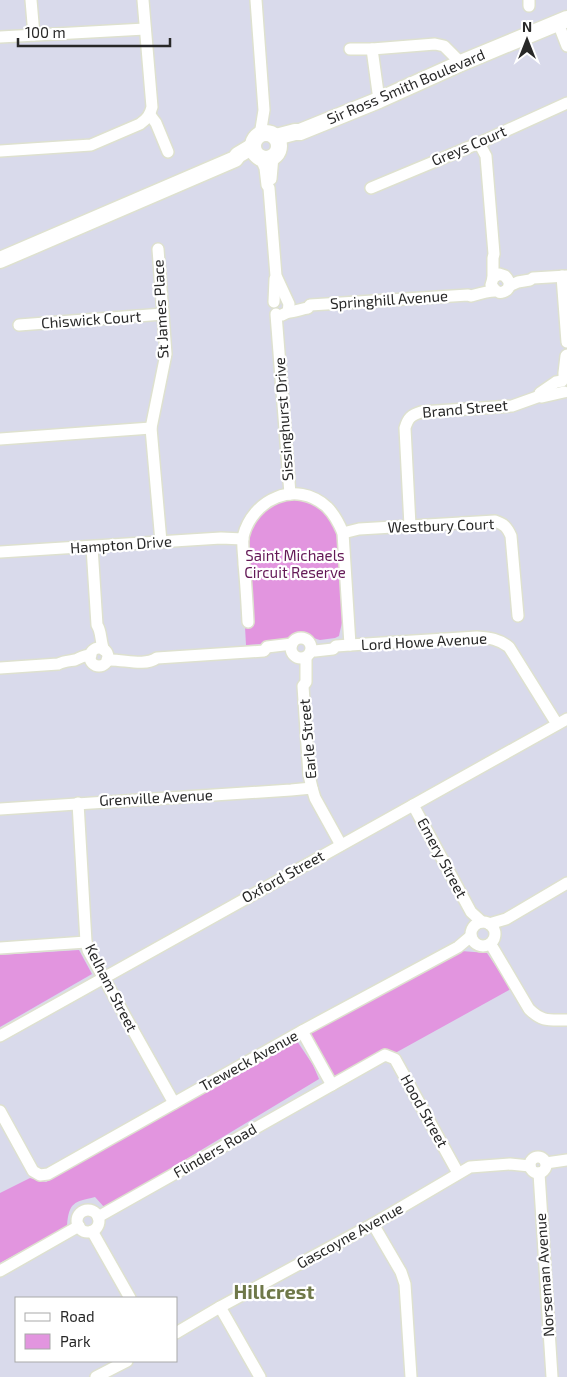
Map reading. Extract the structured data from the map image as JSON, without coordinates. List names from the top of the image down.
{
  "streets": {
    "street": [
      "Sir Ross Smith Boulevard",
      "Greys Court",
      "Springhill Avenue",
      "St James Place",
      "Chiswick Court",
      "Brand Street",
      "Sissinghurst Drive",
      "Westbury Court",
      "Hampton Drive",
      "Lord Howe Avenue",
      "Earle Street",
      "Grenville Avenue",
      "Emery Street",
      "Oxford Street",
      "Kelham Street",
      "Treweck Avenue",
      "Hood Street",
      "Flinders Road",
      "Gascoyne Avenue",
      "Norseman Avenue"
    ]
  },
  "crossings": [
    ["Springhill Avenue", "Sissinghurst Drive"],
    ["St James Place", "Chiswick Court"],
    ["St James Place", "Hampton Drive"],
    ["Brand Street", "Westbury Court"],
    ["Lord Howe Avenue", "Earle Street"],
    ["Lord Howe Avenue", "Oxford Street"],
    ["Earle Street", "Grenville Avenue"],
    ["Earle Street", "Oxford Street"],
    ["Grenville Avenue", "Kelham Street"],
    ["Emery Street", "Oxford Street"],
    ["Emery Street", "Treweck Avenue"],
    ["Oxford Street", "Kelham Street"],
    ["Kelham Street", "Treweck Avenue"],
    ["Hood Street", "Flinders Road"],
    ["Hood Street", "Gascoyne Avenue"],
    ["Gascoyne Avenue", "Norseman Avenue"]
  ],
  "districts": ["Hillcrest"],
  "parks": ["Saint Michaels Circuit Reserve"],
  "legend": ["Road", "Park"],
  "scale_bar": "100 m",
  "north": "top"
}
